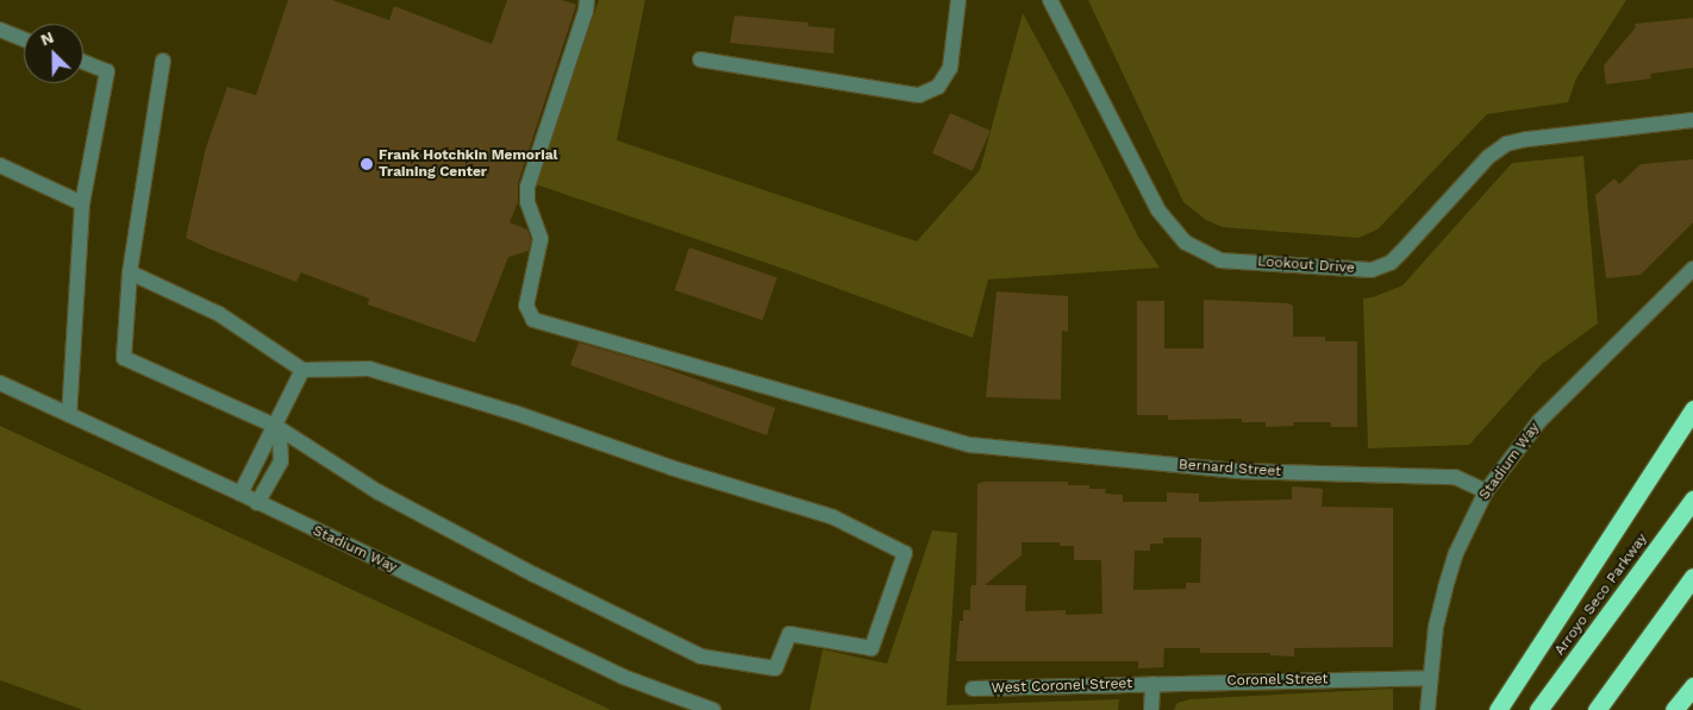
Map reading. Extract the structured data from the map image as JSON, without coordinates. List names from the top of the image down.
{
  "streets": {
    "highway": ["Arroyo Seco Parkway"],
    "street": [
      "Lookout Drive",
      "Stadium Way",
      "Bernard Street",
      "Coronel Street",
      "West Coronel Street"
    ]
  },
  "crossings": [
    ["Stadium Way", "Bernard Street"],
    ["Stadium Way", "Coronel Street"],
    ["Coronel Street", "West Coronel Street"]
  ],
  "places": ["Frank Hotchkin Memorial Training Center"],
  "north": "top left"
}
